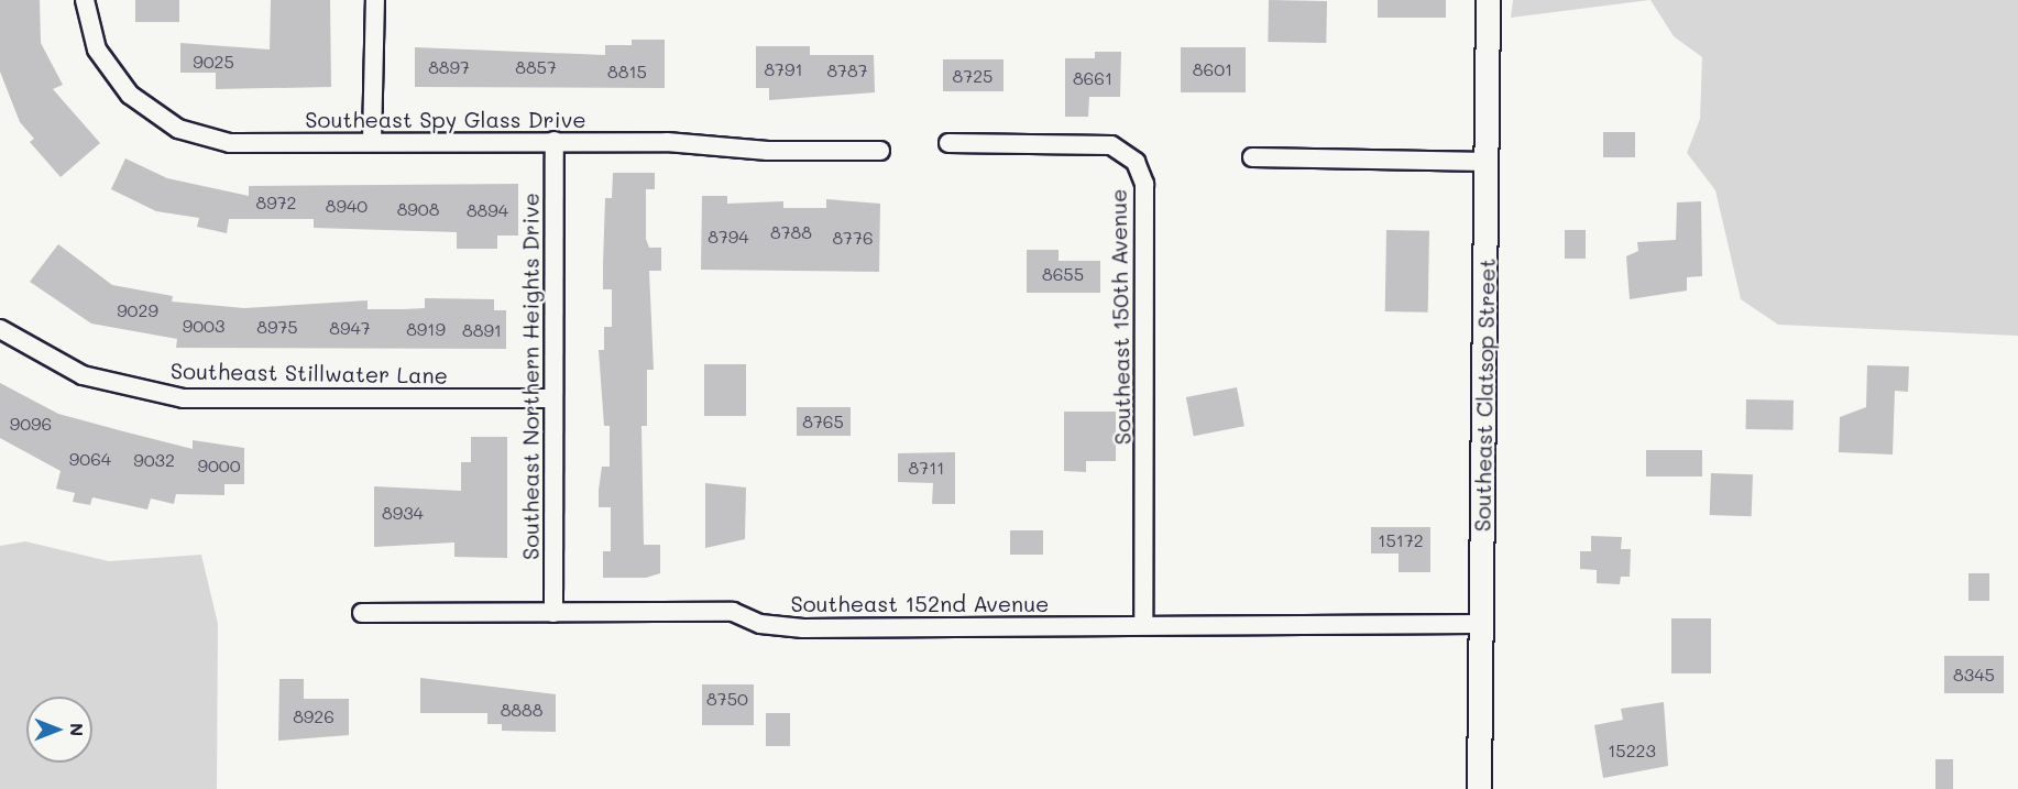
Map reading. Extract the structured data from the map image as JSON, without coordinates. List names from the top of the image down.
{
  "streets": {
    "street": [
      "Southeast Spy Glass Drive",
      "Southeast 150th Avenue",
      "Southeast Stillwater Lane",
      "Southeast Northern Heights Drive",
      "Southeast Clatsop Street",
      "Southeast 152nd Avenue"
    ]
  },
  "crossings": [
    ["Southeast Spy Glass Drive", "Southeast Northern Heights Drive"],
    ["Southeast 150th Avenue", "Southeast 152nd Avenue"],
    ["Southeast Stillwater Lane", "Southeast Northern Heights Drive"],
    ["Southeast Northern Heights Drive", "Southeast 152nd Avenue"],
    ["Southeast Clatsop Street", "Southeast 152nd Avenue"]
  ],
  "house_numbers": [
    "9025",
    "8897",
    "8857",
    "8791",
    "8601",
    "8787",
    "8815",
    "8725",
    "8661",
    "8972",
    "8940",
    "8908",
    "8894",
    "8788",
    "8794",
    "8776",
    "8655",
    "9029",
    "9003",
    "8975",
    "8947",
    "8919",
    "8891",
    "8765",
    "9096",
    "9064",
    "9032",
    "9000",
    "8711",
    "8934",
    "15172",
    "8345",
    "8750",
    "8888",
    "8926",
    "15223"
  ],
  "north": "right"
}
